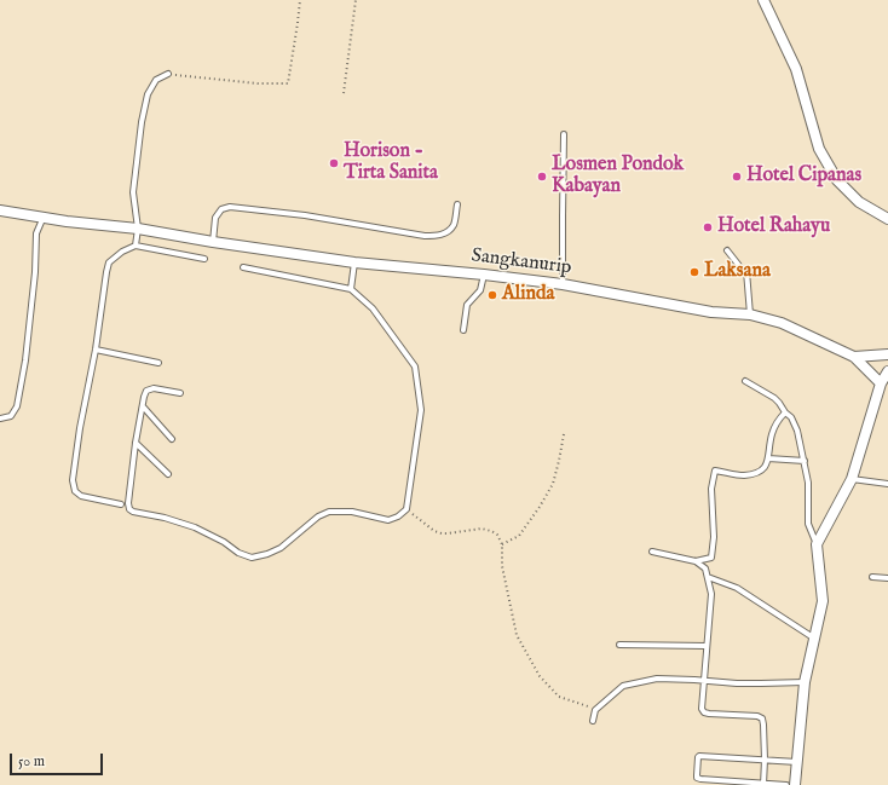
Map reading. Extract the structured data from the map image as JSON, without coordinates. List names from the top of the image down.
{
  "streets": {
    "street": ["Sangkanurip"]
  },
  "places": [
    "Horison - Tirta Sanita",
    "Losmen Pondok Kabayan",
    "Hotel Cipanas",
    "Hotel Rahayu",
    "Laksana",
    "Alinda"
  ],
  "scale_bar": "50 m"
}
